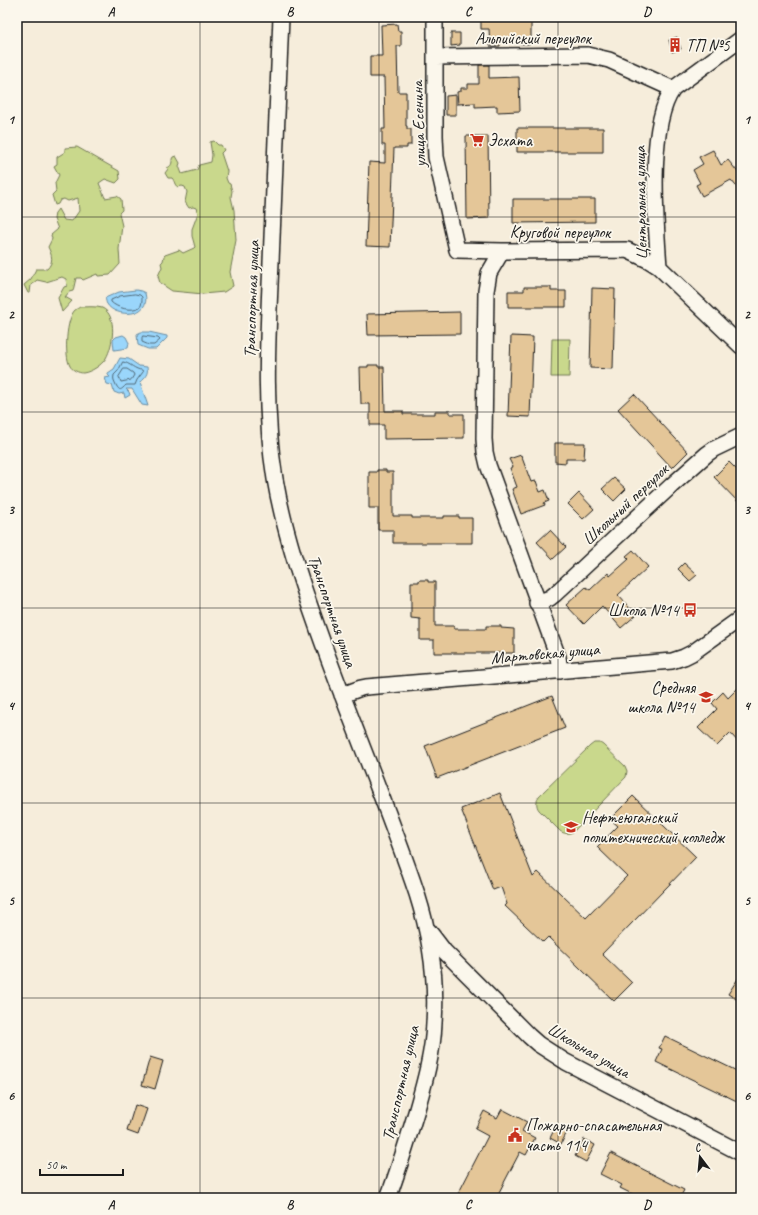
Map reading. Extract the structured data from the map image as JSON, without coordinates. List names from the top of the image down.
{
  "streets": {
    "street": [
      "Альпийский переулок",
      "улица Есенина",
      "Центральная улица",
      "Круговой переулок",
      "Транспортная улица",
      "Школьный переулок",
      "Мартовская улица",
      "Школьная улица"
    ]
  },
  "crossings": [
    ["Альпийский переулок", "улица Есенина"],
    ["Альпийский переулок", "Центральная улица"],
    ["улица Есенина", "Круговой переулок"],
    ["Центральная улица", "Круговой переулок"],
    ["Транспортная улица", "Мартовская улица"],
    ["Транспортная улица", "Школьная улица"]
  ],
  "places": {
    "building": ["ТП №5"],
    "supermarket": ["Эсхата"],
    "bus stop": ["Школа №14"],
    "school or university": ["Средняя школа №14", "Нефтеюганский политехнический колледж"],
    "public building": ["Пожарно-спасательная часть 114"]
  },
  "scale_bar": "50 m",
  "north": "top",
  "grid": {
    "columns": [
      "A",
      "B",
      "C",
      "D"
    ],
    "rows": [
      "1",
      "2",
      "3",
      "4",
      "5",
      "6"
    ]
  }
}
